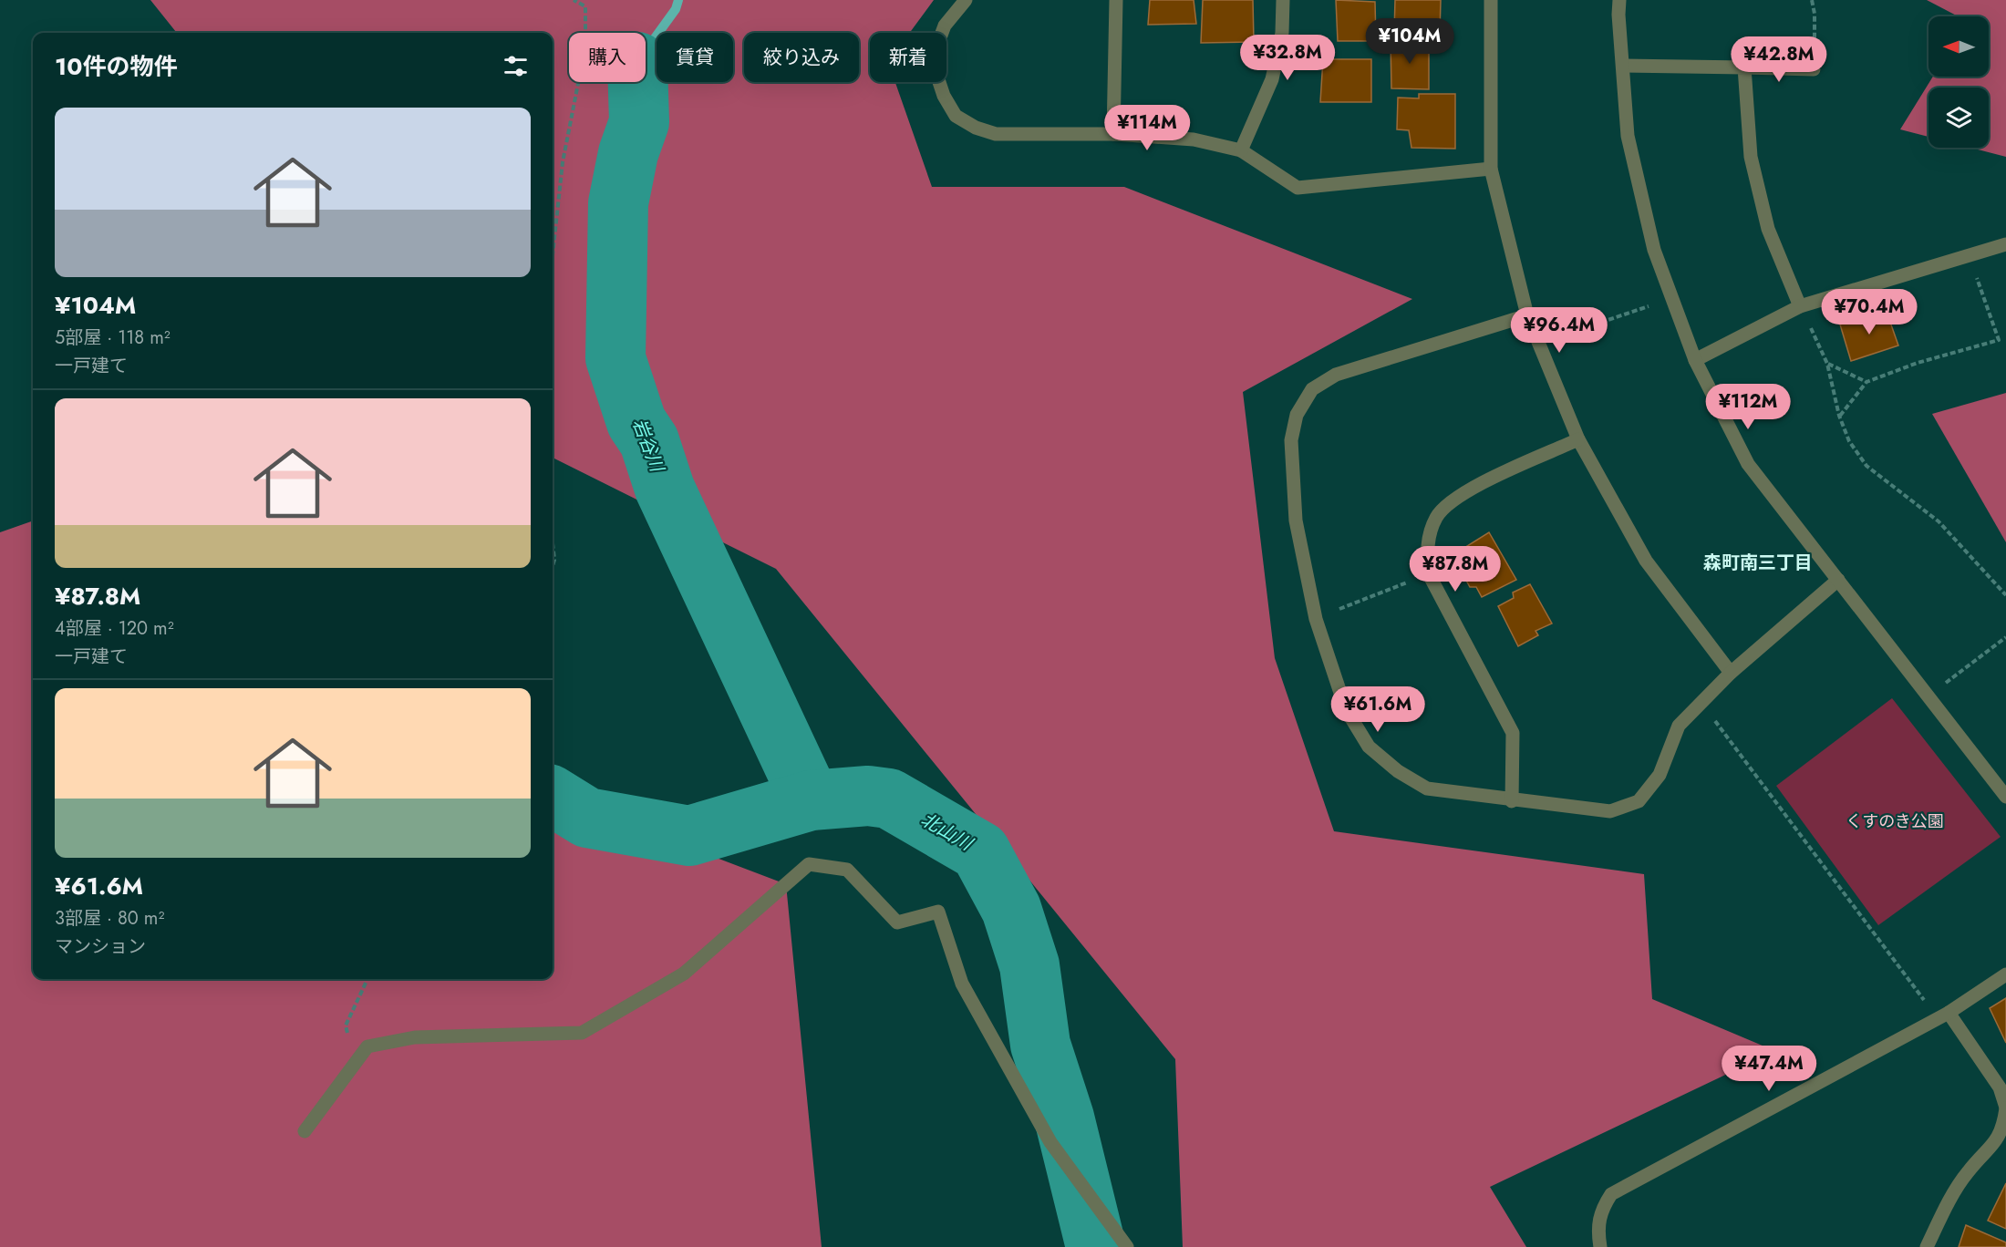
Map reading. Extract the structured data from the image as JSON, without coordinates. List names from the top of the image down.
{
  "districts": ["森町南三丁目"],
  "water": ["岩谷川", "北山川"],
  "parks": ["くすのき公園"],
  "north": "left",
  "page": {
    "price": [
      "¥104M",
      "¥32.8M",
      "¥42.8M",
      "¥114M",
      "¥70.4M",
      "¥96.4M",
      "¥112M",
      "¥87.8M",
      "¥61.6M",
      "¥47.4M"
    ],
    "chip": [
      "購入",
      "賃貸",
      "絞り込み",
      "新着"
    ],
    "heading": "10件の物件",
    "list": [
      {
        "name": "¥104M",
        "note": "5部屋 · 118 m² · 一戸建て"
      },
      {
        "name": "¥87.8M",
        "note": "4部屋 · 120 m² · 一戸建て"
      },
      {
        "name": "¥61.6M",
        "note": "3部屋 · 80 m² · マンション"
      }
    ]
  }
}
